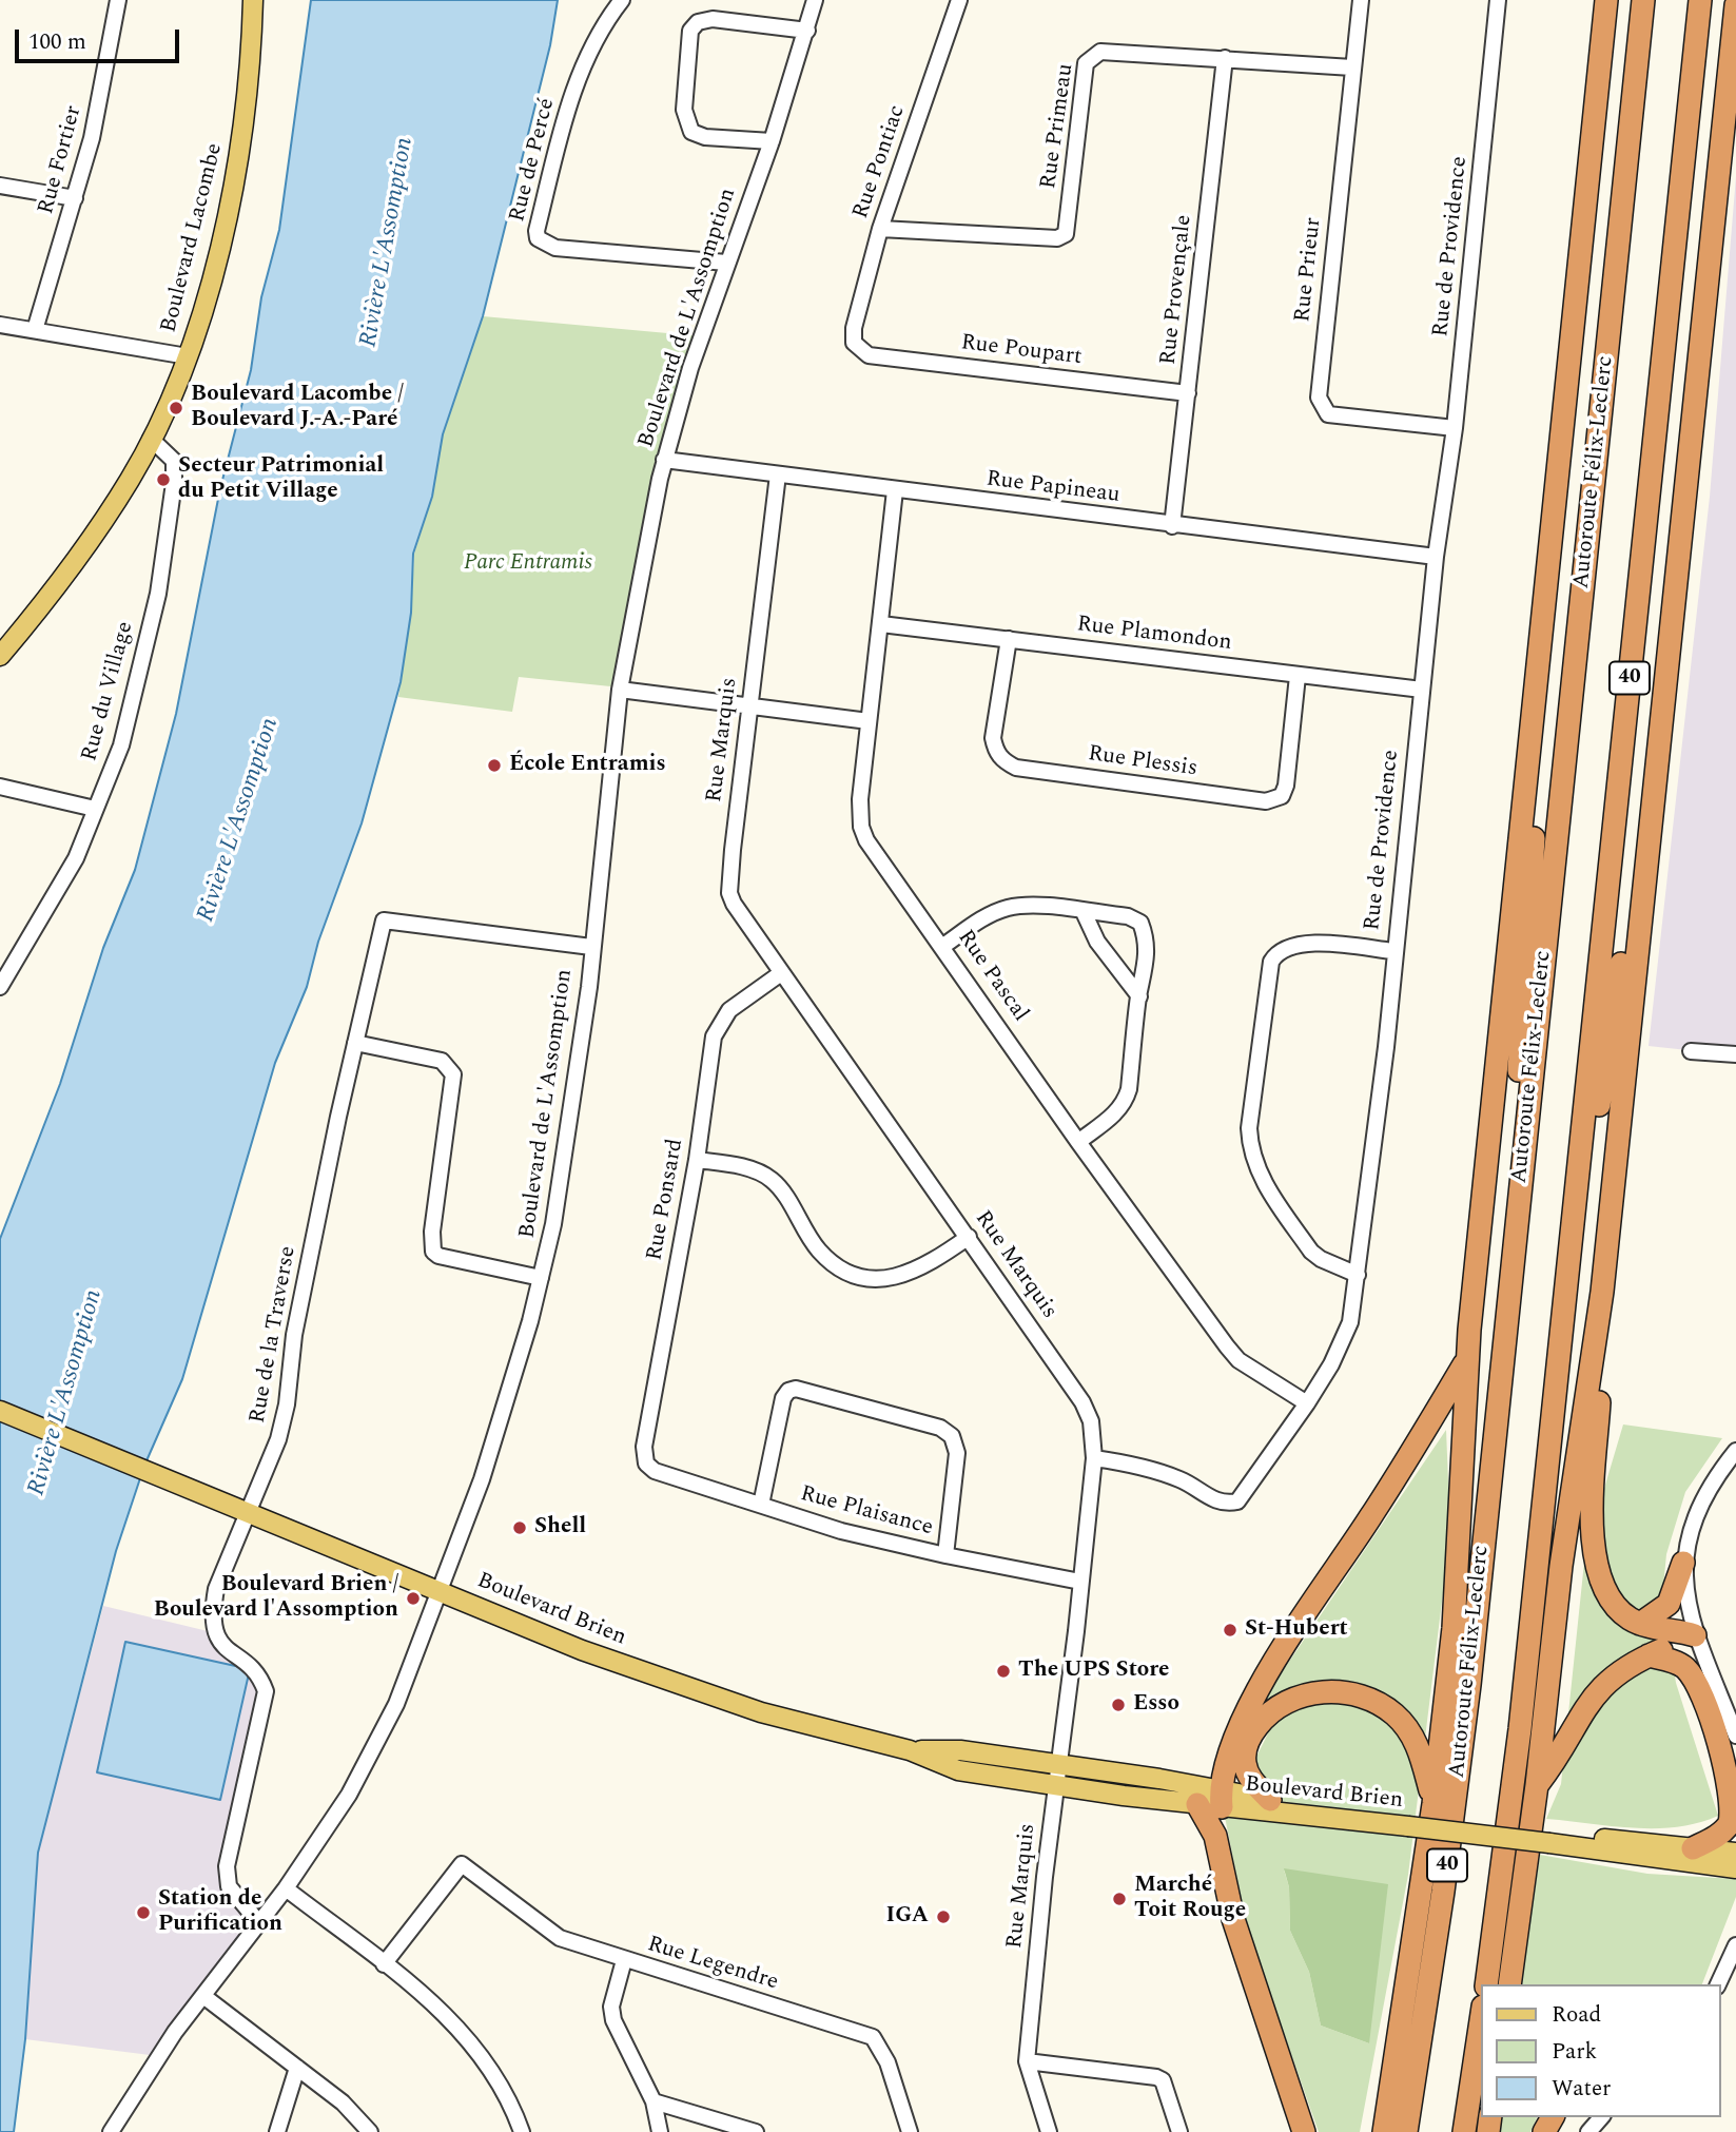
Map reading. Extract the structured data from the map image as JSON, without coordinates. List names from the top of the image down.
{
  "streets": {
    "highway": ["Autoroute Félix-Leclerc", "40"],
    "main road": ["Boulevard Lacombe", "Boulevard Brien"],
    "street": [
      "Rue Primeau",
      "Rue Fortier",
      "Rue de Percé",
      "Rue Pontiac",
      "Rue de Providence",
      "Rue Prieur",
      "Rue Provençale",
      "Boulevard de L'Assomption",
      "Rue Poupart",
      "Rue Papineau",
      "Rue Plamondon",
      "Rue du Village",
      "Rue Marquis",
      "Rue Plessis",
      "Rue Pascal",
      "Rue Ponsard",
      "Rue de la Traverse",
      "Rue Plaisance",
      "Rue Legendre"
    ]
  },
  "crossings": [
    ["Rue Primeau", "Rue Pontiac"],
    ["Rue Primeau", "Rue Prieur"],
    ["Rue Primeau", "Rue Provençale"],
    ["Rue de Percé", "Boulevard de L'Assomption"],
    ["Rue Pontiac", "Rue Poupart"],
    ["Boulevard Lacombe", "Rue du Village"],
    ["Rue de Providence", "Rue Prieur"],
    ["Rue de Providence", "Rue Papineau"],
    ["Rue de Providence", "Rue Plamondon"],
    ["Rue de Providence", "Rue Marquis"],
    ["Rue de Providence", "Rue Pascal"],
    ["Rue Provençale", "Rue Poupart"],
    ["Rue Provençale", "Rue Papineau"],
    ["Boulevard de L'Assomption", "Rue Papineau"],
    ["Boulevard de L'Assomption", "Rue de la Traverse"],
    ["Boulevard de L'Assomption", "Boulevard Brien"],
    ["Rue Papineau", "Rue Marquis"],
    ["Rue Papineau", "Rue Pascal"],
    ["Rue Plamondon", "Rue Plessis"],
    ["Rue Plamondon", "Rue Pascal"],
    ["Rue Marquis", "Rue Ponsard"],
    ["Rue Marquis", "Rue Plaisance"],
    ["Rue Marquis", "Boulevard Brien"],
    ["Rue Ponsard", "Rue Plaisance"],
    ["Rue de la Traverse", "Boulevard Brien"]
  ],
  "water": ["Rivière L'Assomption"],
  "parks": ["Parc Entramis"],
  "places": [
    "Boulevard Lacombe / Boulevard J.-A.-Paré",
    "Secteur Patrimonial du Petit Village",
    "École Entramis",
    "Shell",
    "Boulevard Brien / Boulevard l'Assomption",
    "St-Hubert",
    "The UPS Store",
    "Esso",
    "Marché Toit Rouge",
    "Station de Purification",
    "IGA"
  ],
  "legend": ["Road", "Park", "Water"],
  "scale_bar": "100 m"
}
